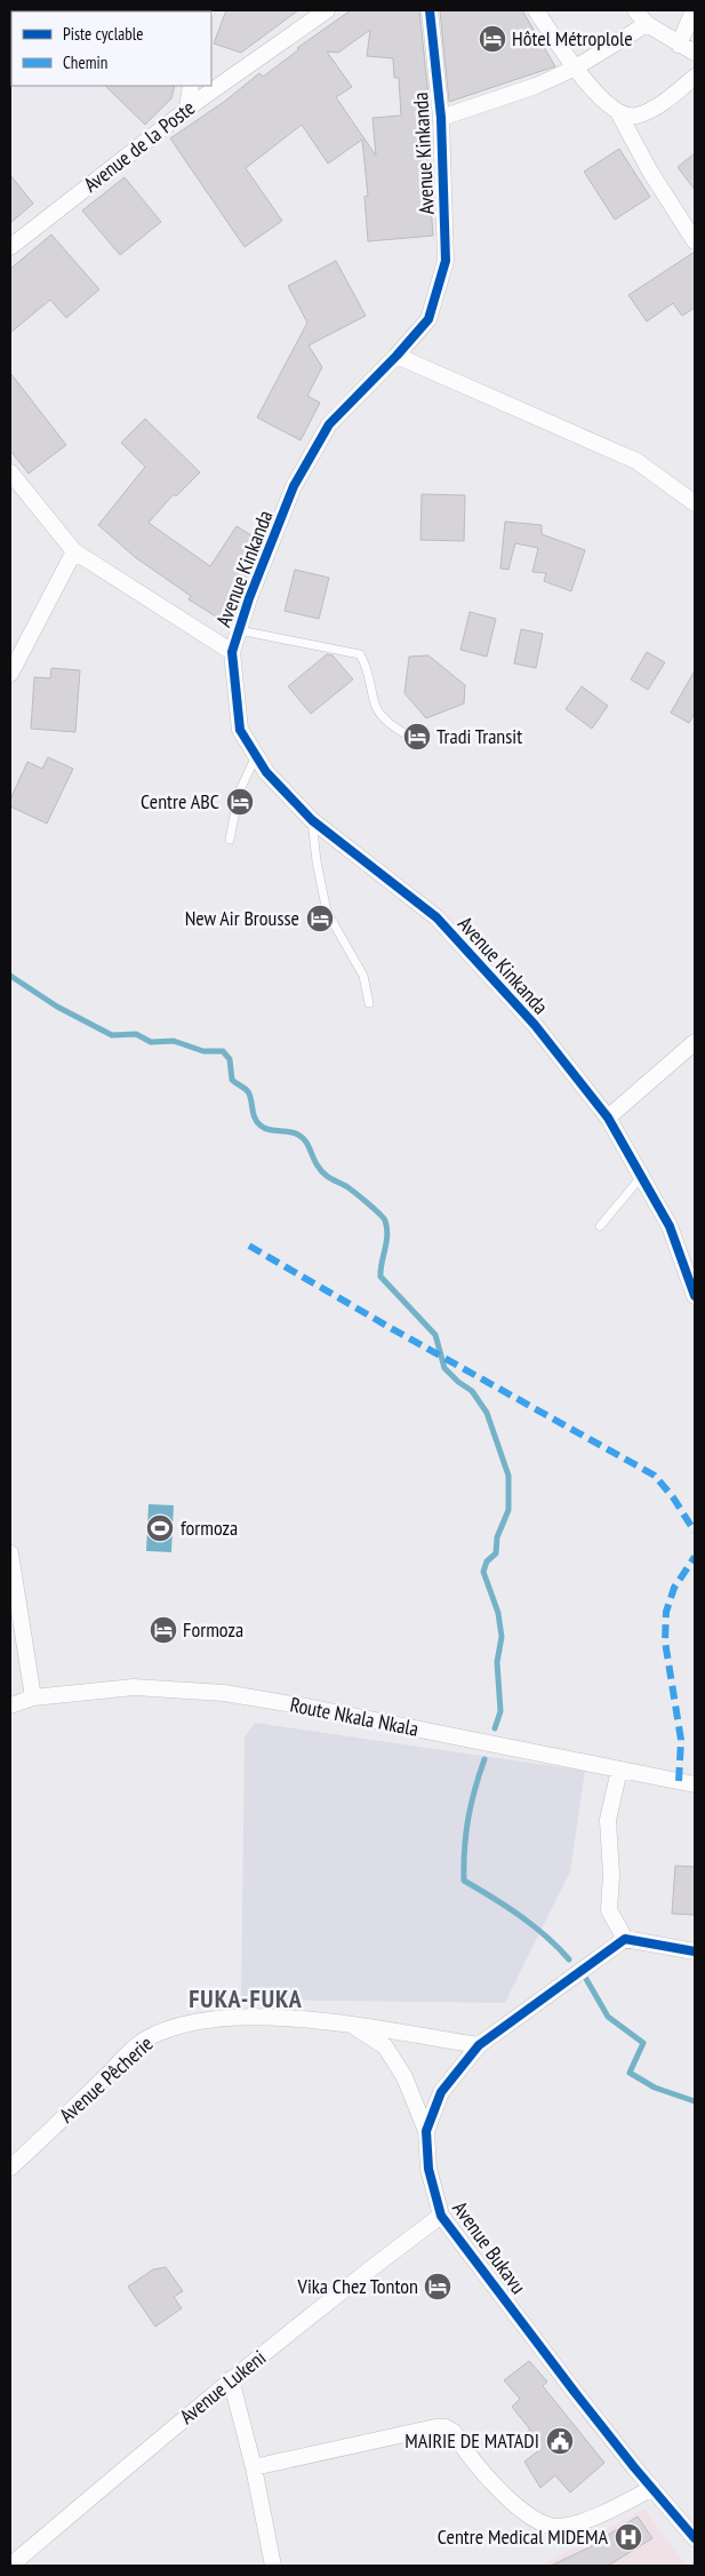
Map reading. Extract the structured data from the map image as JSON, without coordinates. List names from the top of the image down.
{
  "streets": {
    "street": [
      "Avenue de la Poste",
      "Avenue Kinkanda",
      "Route Nkala Nkala",
      "Avenue Pêcherie",
      "Avenue Bukavu",
      "Avenue Lukeni"
    ]
  },
  "crossings": [
    ["Avenue Pêcherie", "Avenue Bukavu"],
    ["Avenue Bukavu", "Avenue Lukeni"]
  ],
  "districts": ["FUKA-FUKA"],
  "places": {
    "hotel": [
      "Hôtel Métroplole",
      "Tradi Transit",
      "Centre ABC",
      "New Air Brousse",
      "Formoza",
      "Vika Chez Tonton"
    ],
    "sports": ["formoza"],
    "public building": ["MAIRIE DE MATADI"],
    "hospital": ["Centre Medical MIDEMA"]
  },
  "legend": ["Piste cyclable", "Chemin"]
}
